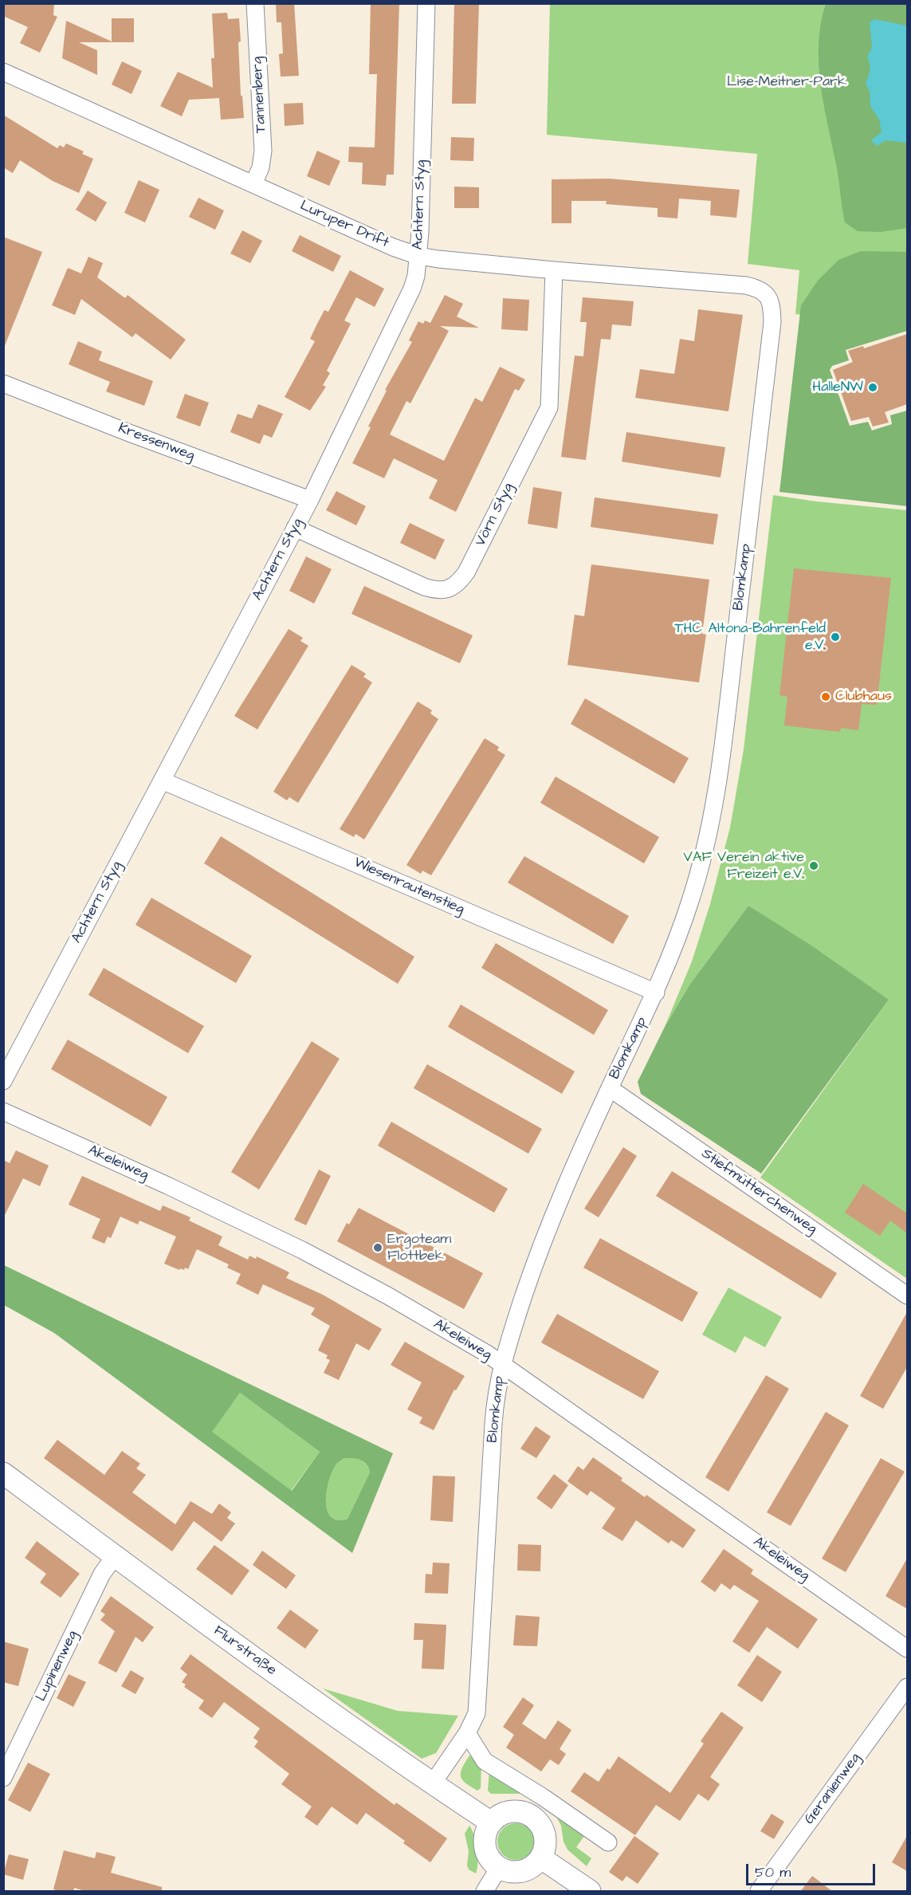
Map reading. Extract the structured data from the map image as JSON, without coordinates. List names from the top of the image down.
{
  "streets": {
    "street": [
      "Tannenberg",
      "Achtern Styg",
      "Luruper Drift",
      "Kressenweg",
      "Vörn Styg",
      "Blomkamp",
      "Wiesenrautenstieg",
      "Akeleiweg",
      "Stiefmütterchenweg",
      "Flurstraße",
      "Lupinenweg",
      "Geranienweg"
    ]
  },
  "crossings": [
    ["Tannenberg", "Luruper Drift"],
    ["Achtern Styg", "Luruper Drift"],
    ["Achtern Styg", "Kressenweg"],
    ["Achtern Styg", "Vörn Styg"],
    ["Achtern Styg", "Wiesenrautenstieg"],
    ["Luruper Drift", "Vörn Styg"],
    ["Luruper Drift", "Blomkamp"],
    ["Blomkamp", "Wiesenrautenstieg"],
    ["Blomkamp", "Akeleiweg"],
    ["Blomkamp", "Stiefmütterchenweg"],
    ["Blomkamp", "Flurstraße"],
    ["Flurstraße", "Lupinenweg"]
  ],
  "parks": ["Lise-Meitner-Park"],
  "places": [
    "HalleNW",
    "THC Altona-Bahrenfeld e.V.",
    "Clubhaus",
    "VAF Verein aktive Freizeit e.V.",
    "Ergoteam Flottbek"
  ],
  "scale_bar": "50 m"
}
